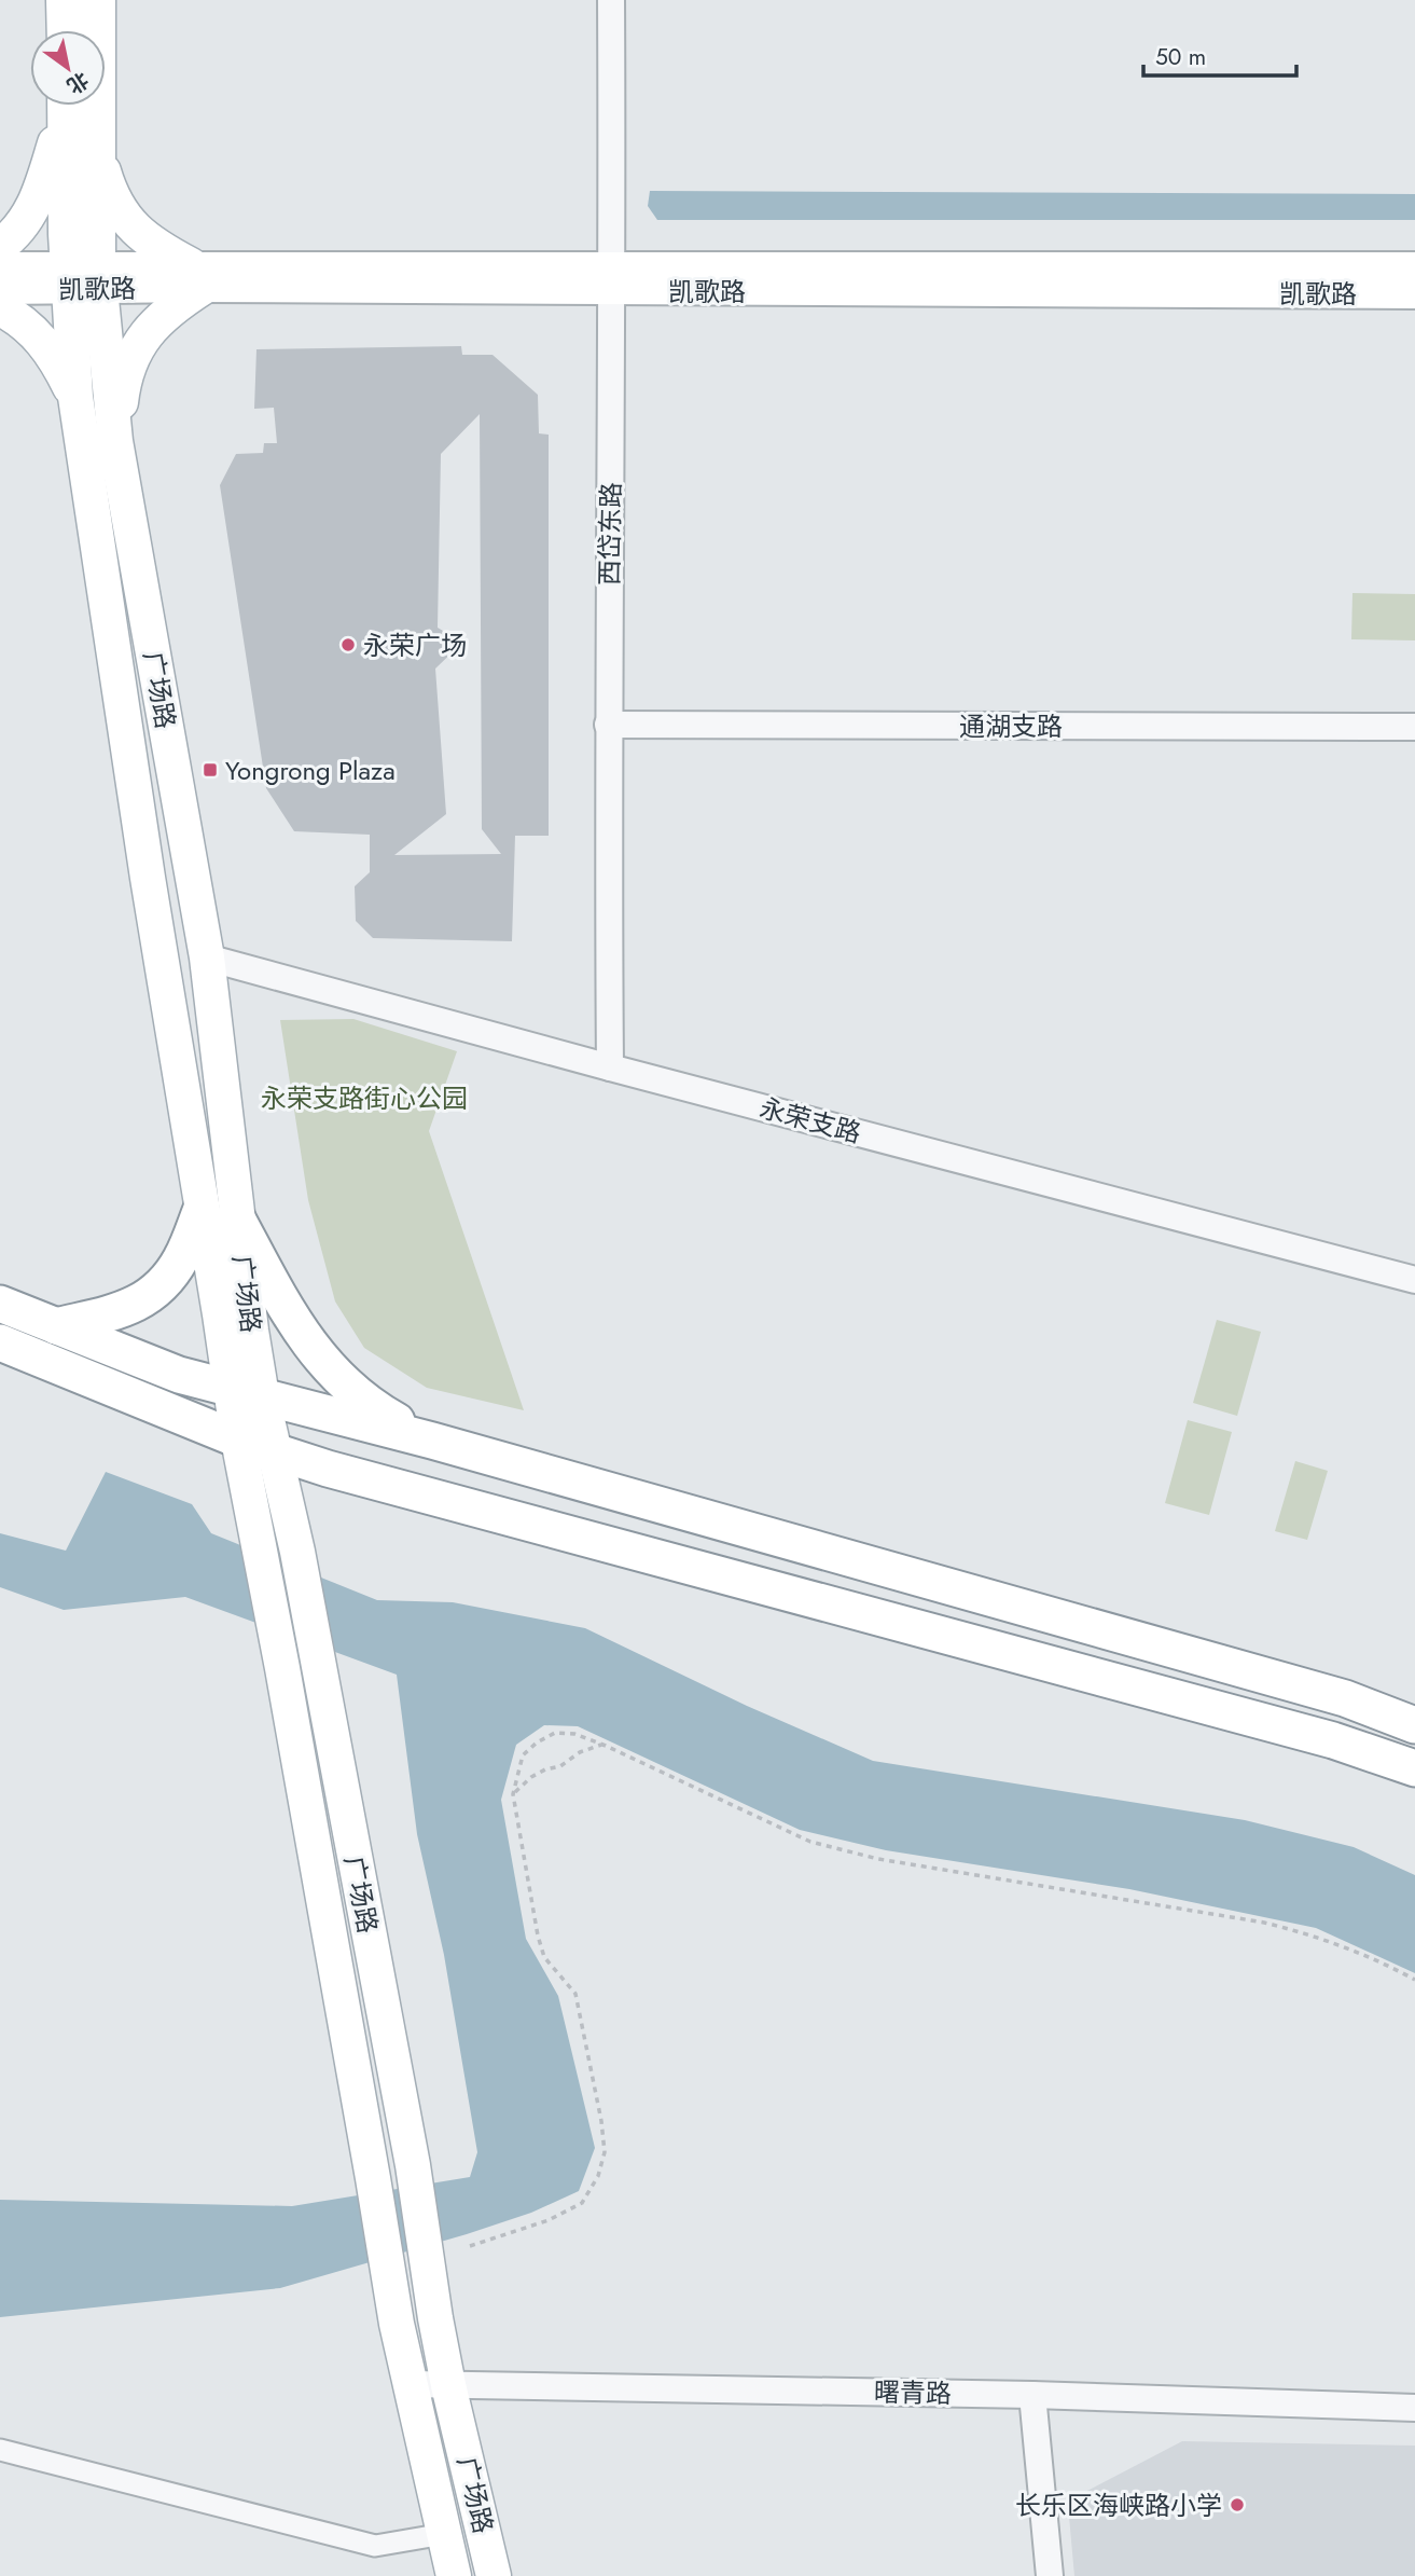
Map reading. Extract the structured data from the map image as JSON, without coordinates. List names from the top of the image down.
{
  "streets": {
    "main road": ["凯歌路", "广场路"],
    "street": [
      "西岱东路",
      "通湖支路",
      "永荣支路",
      "曙青路"
    ]
  },
  "crossings": [
    ["凯歌路", "西岱东路"],
    ["凯歌路", "广场路"],
    ["西岱东路", "通湖支路"],
    ["西岱东路", "永荣支路"],
    ["广场路", "永荣支路"],
    ["广场路", "曙青路"]
  ],
  "parks": ["永荣支路街心公园"],
  "places": {
    "other": ["永荣广场", "长乐区海峡路小学"],
    "transit": ["Yongrong Plaza"]
  },
  "scale_bar": "50 m",
  "north": "bottom right"
}
